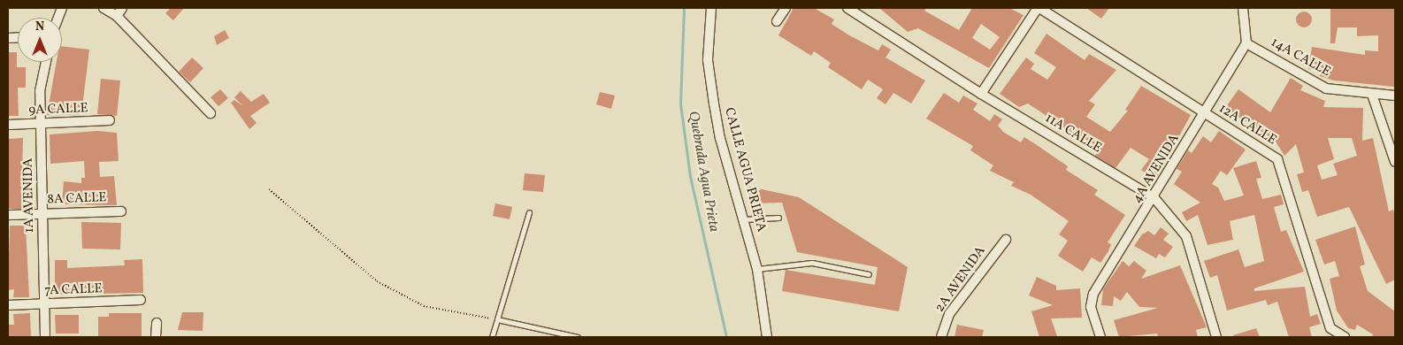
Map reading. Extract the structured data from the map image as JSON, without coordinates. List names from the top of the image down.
{
  "streets": {
    "street": [
      "14A CALLE",
      "9A CALLE",
      "12A CALLE",
      "11A CALLE",
      "4A AVENIDA",
      "CALLE AGUA PRIETA",
      "1A AVENIDA",
      "8A CALLE",
      "2A AVENIDA",
      "7A CALLE"
    ]
  },
  "crossings": [
    ["14A CALLE", "4A AVENIDA"],
    ["9A CALLE", "1A AVENIDA"],
    ["12A CALLE", "4A AVENIDA"],
    ["11A CALLE", "4A AVENIDA"],
    ["1A AVENIDA", "8A CALLE"],
    ["1A AVENIDA", "7A CALLE"]
  ],
  "water": ["Quebrada Agua Prieta"],
  "north": "top"
}
